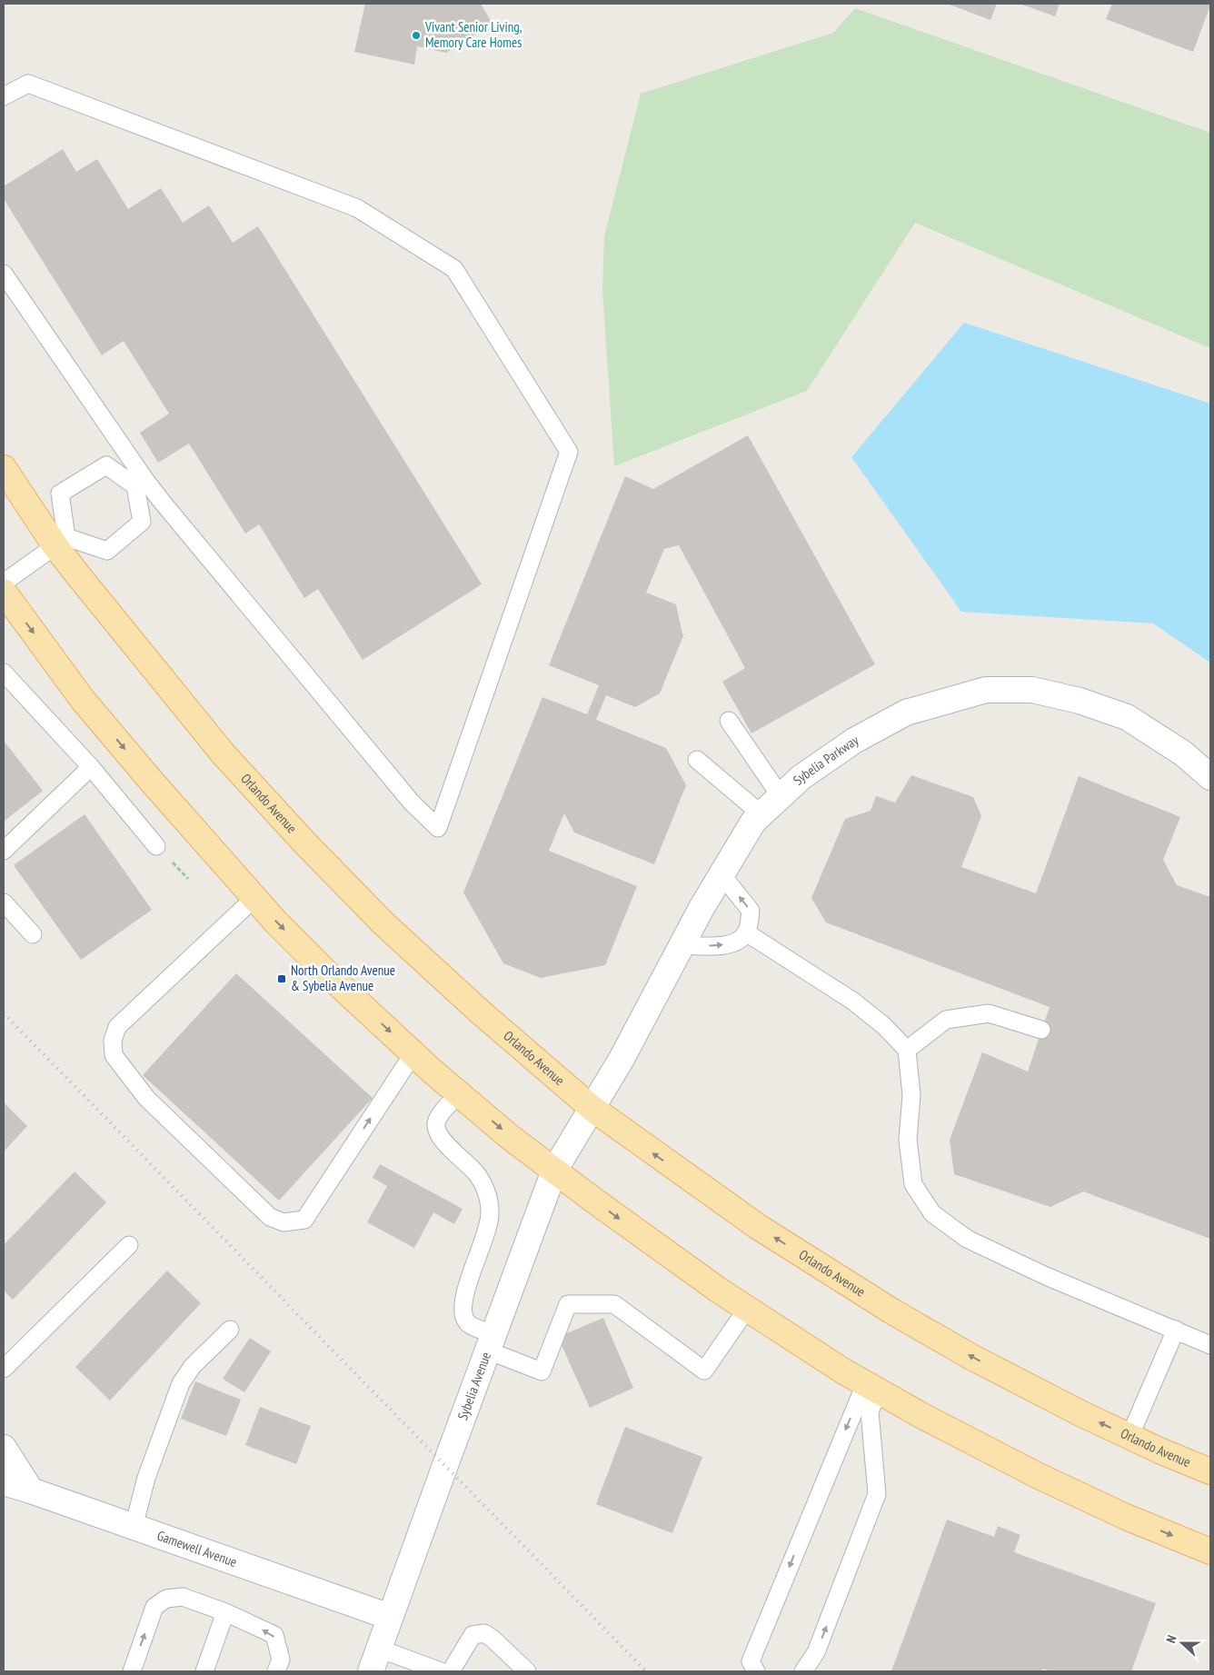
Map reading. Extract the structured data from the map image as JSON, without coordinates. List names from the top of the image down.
{
  "streets": {
    "main road": ["Orlando Avenue"],
    "street": ["Sybelia Parkway", "Sybelia Avenue", "Gamewell Avenue"]
  },
  "crossings": [
    ["Sybelia Parkway", "Orlando Avenue"],
    ["Sybelia Parkway", "Sybelia Avenue"],
    ["Orlando Avenue", "Sybelia Avenue"],
    ["Sybelia Avenue", "Gamewell Avenue"]
  ],
  "places": {
    "other": ["Vivant Senior Living, Memory Care Homes"],
    "transit": ["North Orlando Avenue & Sybelia Avenue"]
  },
  "north": "left"
}
